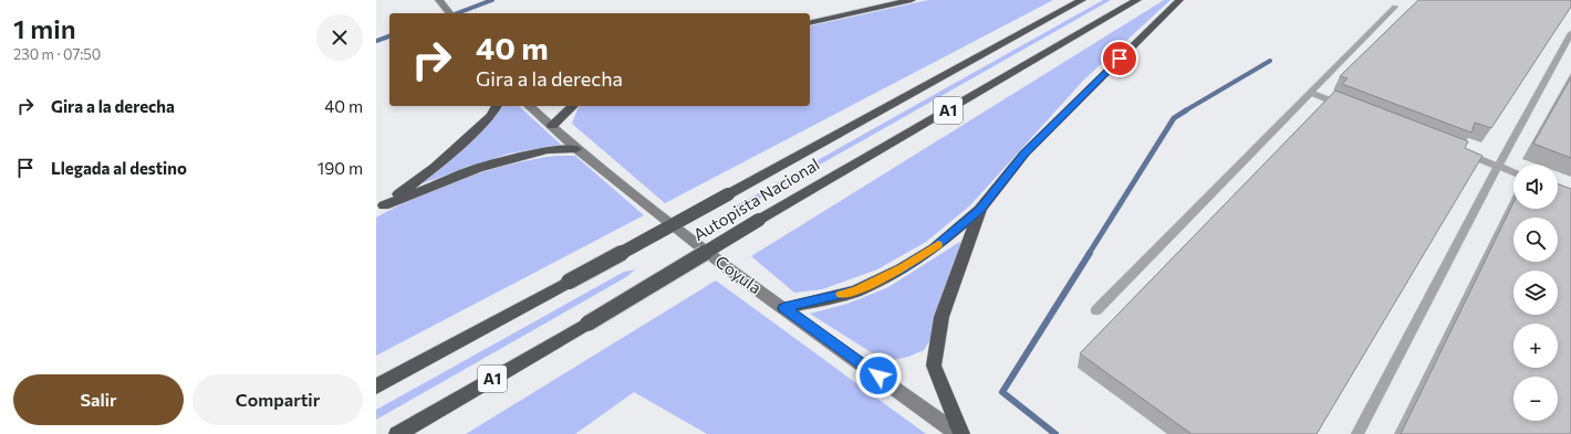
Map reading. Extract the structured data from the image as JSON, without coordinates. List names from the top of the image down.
{
  "streets": {
    "highway": ["A1", "Autopista Nacional"],
    "street": ["Coyula"]
  },
  "page": {
    "heading": ["1 min", "230 m · 07:50"],
    "turn": ["40 m", "Gira a la derecha"],
    "list": [
      {
        "name": "Gira a la derecha",
        "value": "40 m"
      },
      {
        "name": "Llegada al destino",
        "value": "190 m"
      }
    ],
    "map_buttons": ["+", "−"],
    "buttons": ["Salir", "Compartir"]
  }
}
